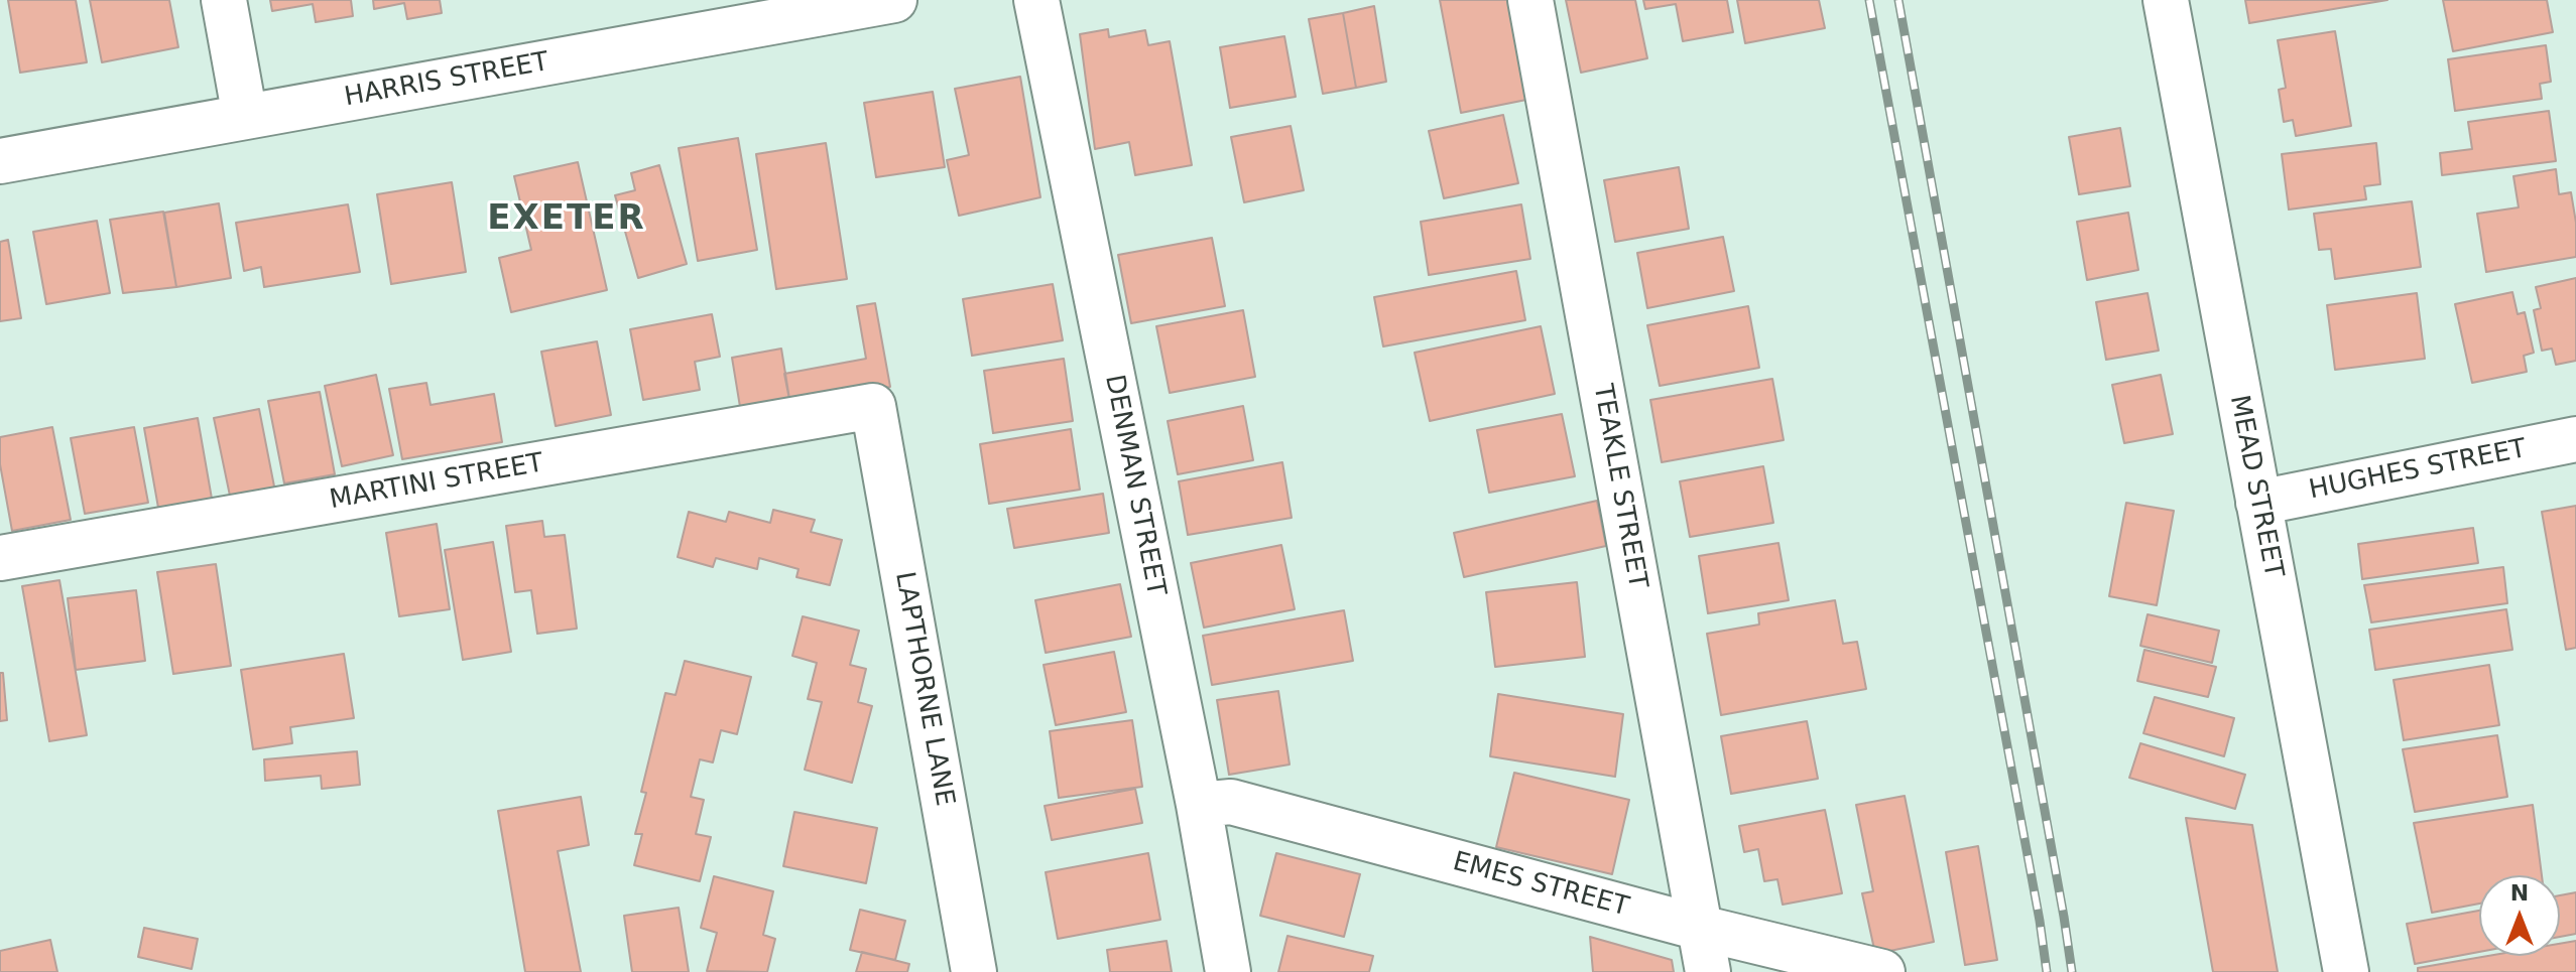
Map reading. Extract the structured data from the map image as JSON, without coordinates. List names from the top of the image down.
{
  "streets": {
    "street": [
      "HARRIS STREET",
      "HUGHES STREET",
      "MARTINI STREET",
      "DENMAN STREET",
      "TEAKLE STREET",
      "MEAD STREET",
      "LAPTHORNE LANE",
      "EMES STREET"
    ]
  },
  "crossings": [
    ["HUGHES STREET", "MEAD STREET"],
    ["MARTINI STREET", "LAPTHORNE LANE"],
    ["DENMAN STREET", "EMES STREET"],
    ["TEAKLE STREET", "EMES STREET"]
  ],
  "districts": ["EXETER"],
  "north": "top"
}
